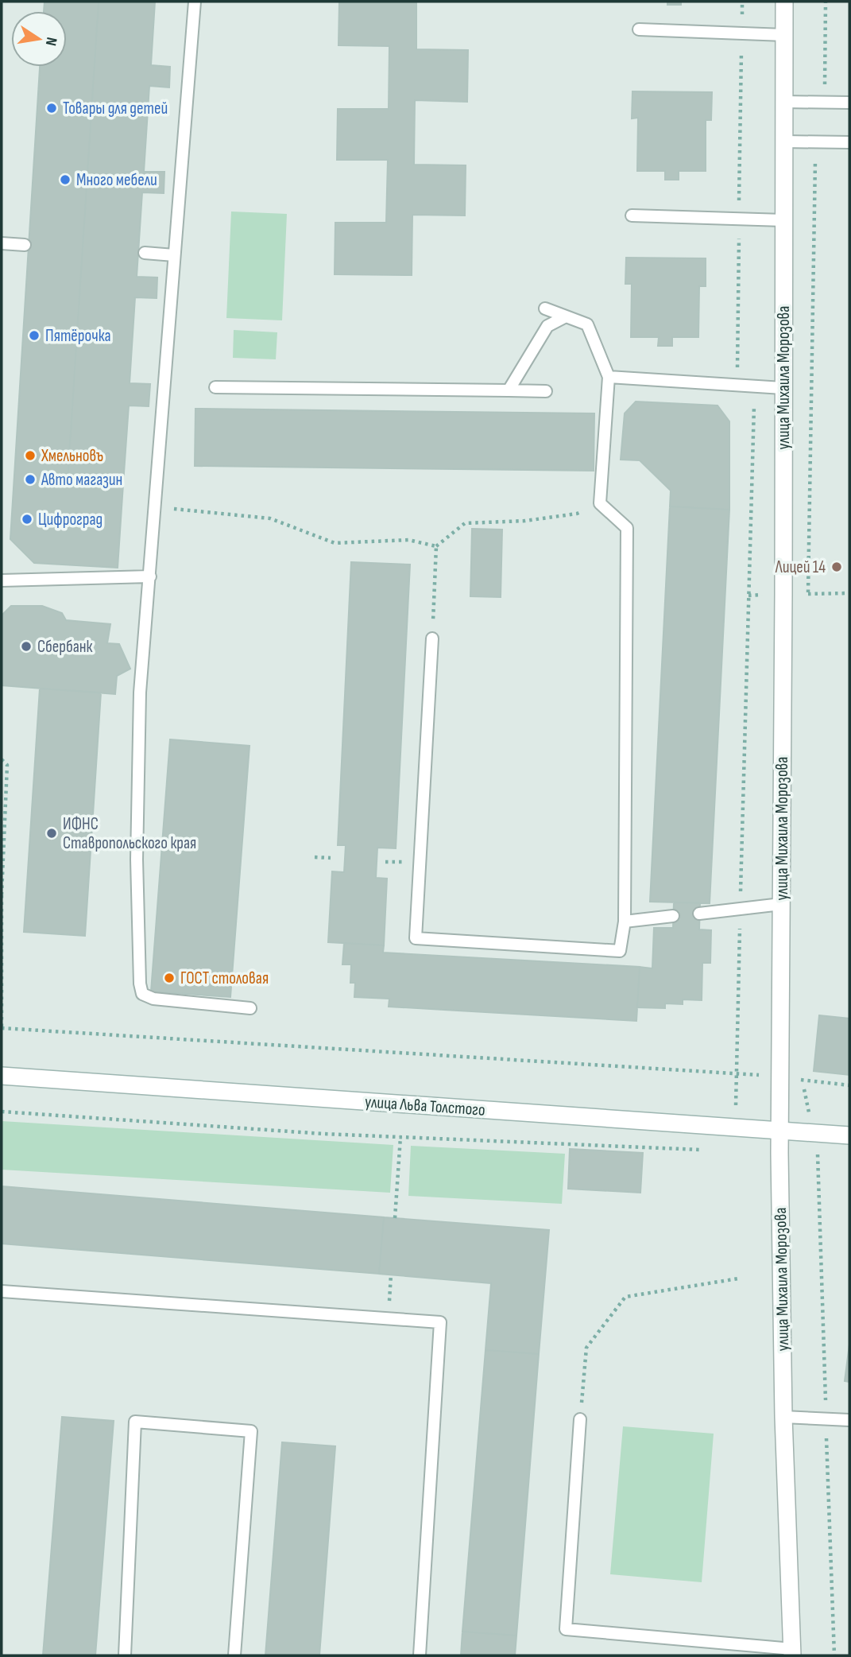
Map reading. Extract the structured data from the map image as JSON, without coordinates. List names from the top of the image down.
{
  "streets": {
    "street": ["улица Михаила Морозова", "улица Льва Толстого"]
  },
  "crossings": [
    ["улица Михаила Морозова", "улица Льва Толстого"]
  ],
  "places": [
    "Товары для детей",
    "Много мебели",
    "Пятёрочка",
    "Хмельновъ",
    "Авто магазин",
    "Цифроград",
    "Лицей 14",
    "Сбербанк",
    "ИФНС Ставропольского края",
    "ГОСТ столовая"
  ],
  "north": "right"
}
